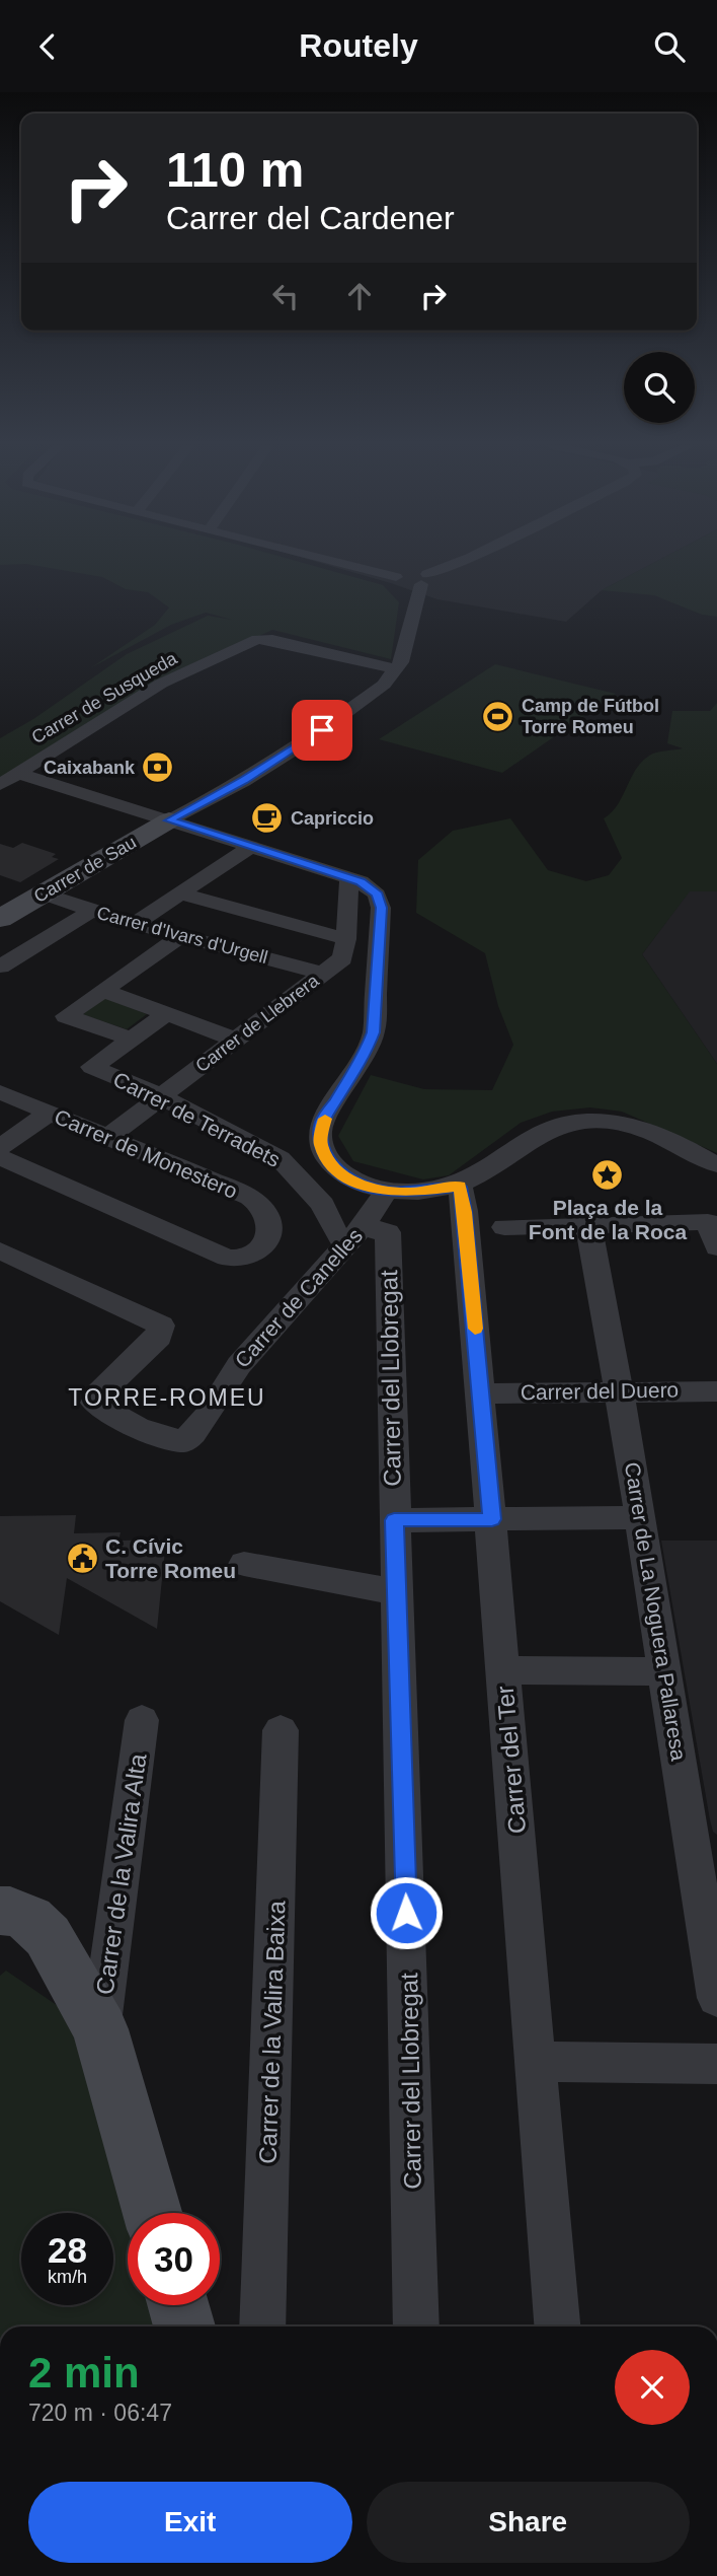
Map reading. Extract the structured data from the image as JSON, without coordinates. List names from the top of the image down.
{
  "streets": {
    "street": [
      "Carrer de Susqueda",
      "Carrer de Sau",
      "Carrer d'Ivars d'Urgell",
      "Carrer de Llebrera",
      "Carrer de Terradets",
      "Carrer de Monestero",
      "Carrer de Canelles",
      "Carrer del Llobregat",
      "Carrer del Duero",
      "Carrer de La Noguera Pallaresa",
      "Carrer del Ter",
      "Carrer de la Valira Alta",
      "Carrer de la Valira Baixa"
    ]
  },
  "crossings": [
    ["Carrer de Sau", "Carrer d'Ivars d'Urgell"],
    ["Carrer d'Ivars d'Urgell", "Carrer de Llebrera"],
    ["Carrer de Llebrera", "Carrer de Terradets"],
    ["Carrer de Llebrera", "Carrer de Monestero"],
    ["Carrer de Terradets", "Carrer de Canelles"],
    ["Carrer de Canelles", "Carrer del Llobregat"],
    ["Carrer del Duero", "Carrer de La Noguera Pallaresa"],
    ["Carrer del Duero", "Carrer del Ter"]
  ],
  "districts": ["TORRE-ROMEU"],
  "places": {
    "sports": ["Camp de Fútbol Torre Romeu"],
    "bank": ["Caixabank"],
    "cafe": ["Capriccio"],
    "place": ["Plaça de la Font de la Roca"],
    "public building": ["C. Cívic Torre Romeu"]
  },
  "page": {
    "header": "Routely",
    "turn": ["110 m", "Carrer del Cardener"],
    "speed": "28 km/h",
    "limit": "30",
    "heading": ["2 min", "720 m · 06:47"],
    "buttons": ["Exit", "Share"]
  }
}
